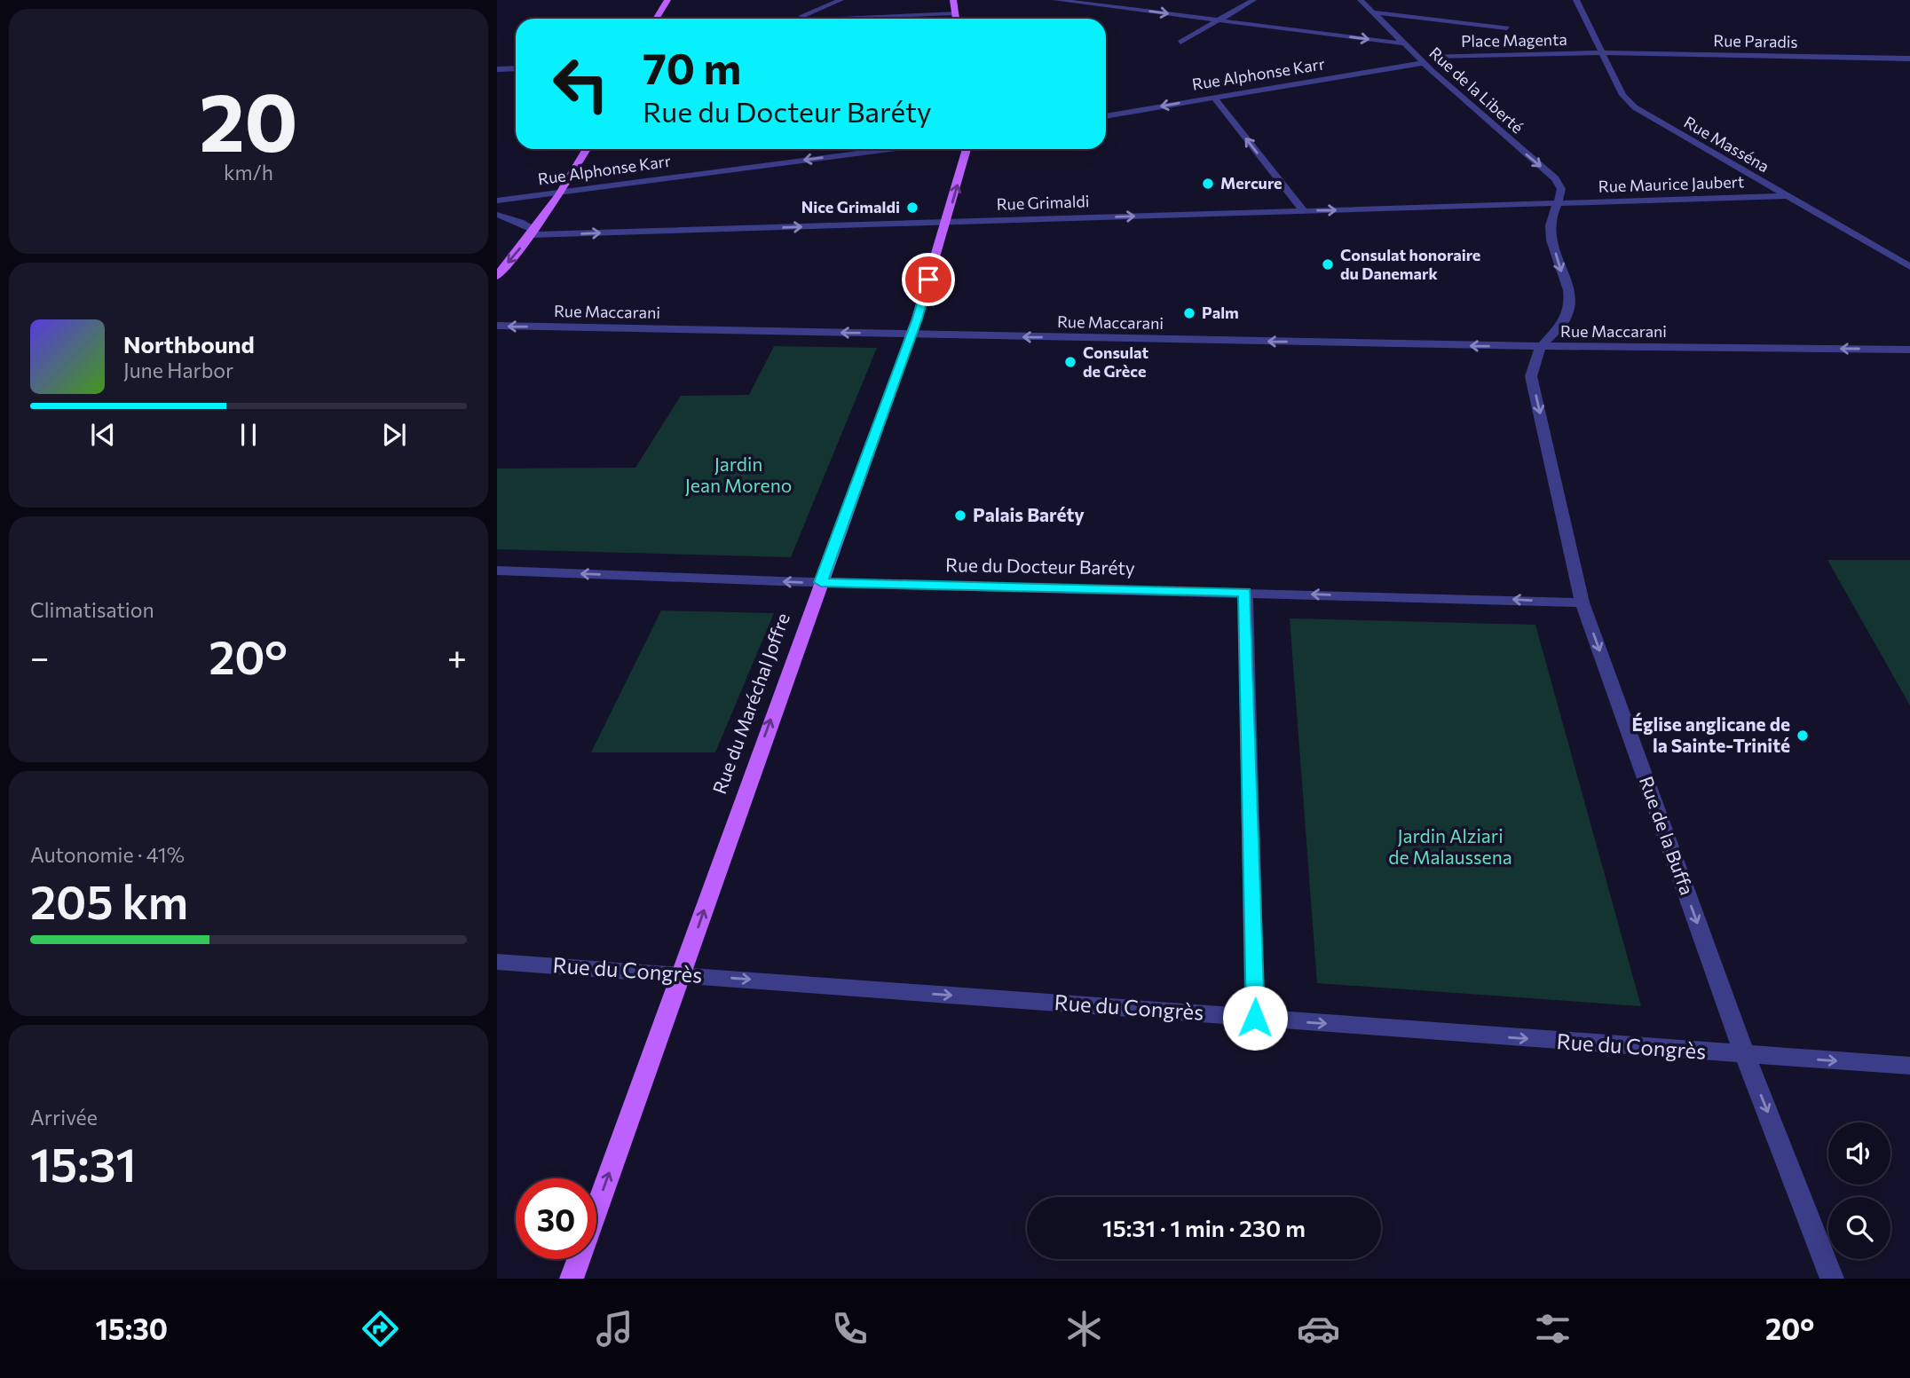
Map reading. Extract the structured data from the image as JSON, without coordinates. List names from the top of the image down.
{
  "streets": {
    "main road": ["Rue du Maréchal Joffre"],
    "street": [
      "Place Magenta",
      "Rue Paradis",
      "Rue Alphonse Karr",
      "Rue de la Liberté",
      "Rue Masséna",
      "Rue Maurice Jaubert",
      "Rue Grimaldi",
      "Rue Maccarani",
      "Rue du Docteur Baréty",
      "Rue de la Buffa",
      "Rue du Congrès"
    ]
  },
  "crossings": [
    ["Place Magenta", "Rue Paradis"],
    ["Place Magenta", "Rue Alphonse Karr"],
    ["Place Magenta", "Rue de la Liberté"],
    ["Place Magenta", "Rue Masséna"],
    ["Rue Paradis", "Rue Masséna"],
    ["Rue Alphonse Karr", "Rue de la Liberté"],
    ["Rue de la Liberté", "Rue Maurice Jaubert"],
    ["Rue de la Liberté", "Rue Grimaldi"],
    ["Rue de la Liberté", "Rue Maccarani"],
    ["Rue de la Liberté", "Rue de la Buffa"],
    ["Rue Masséna", "Rue Maurice Jaubert"],
    ["Rue Maurice Jaubert", "Rue Grimaldi"],
    ["Rue Grimaldi", "Rue du Maréchal Joffre"],
    ["Rue Maccarani", "Rue du Maréchal Joffre"],
    ["Rue Maccarani", "Rue de la Buffa"],
    ["Rue du Docteur Baréty", "Rue du Maréchal Joffre"],
    ["Rue du Docteur Baréty", "Rue de la Buffa"],
    ["Rue du Maréchal Joffre", "Rue du Congrès"],
    ["Rue de la Buffa", "Rue du Congrès"]
  ],
  "one_way": [
    "Rue de la Liberté",
    "Rue Grimaldi",
    "Rue Maccarani",
    "Rue du Docteur Baréty",
    "Rue du Maréchal Joffre",
    "Rue de la Buffa",
    "Rue du Congrès"
  ],
  "parks": ["Jardin Jean Moreno", "Jardin Alziari de Malaussena"],
  "places": [
    "Mercure",
    "Nice Grimaldi",
    "Consulat honoraire du Danemark",
    "Palm",
    "Consulat de Grèce",
    "Palais Baréty",
    "Église anglicane de la Sainte-Trinité"
  ],
  "page": {
    "tile": [
      ["20", "km/h"],
      "Climatisation",
      ["Autonomie · 41%", "205 km"],
      ["Arrivée", "15:31"]
    ],
    "turn": ["70 m", "Rue du Docteur Baréty"],
    "song": ["Northbound", "June Harbor"],
    "heat": ["−", "20°", "+"],
    "limit": "30",
    "trip": "15:31 · 1 min · 230 m",
    "tabs": ["15:30", "20°"]
  }
}
